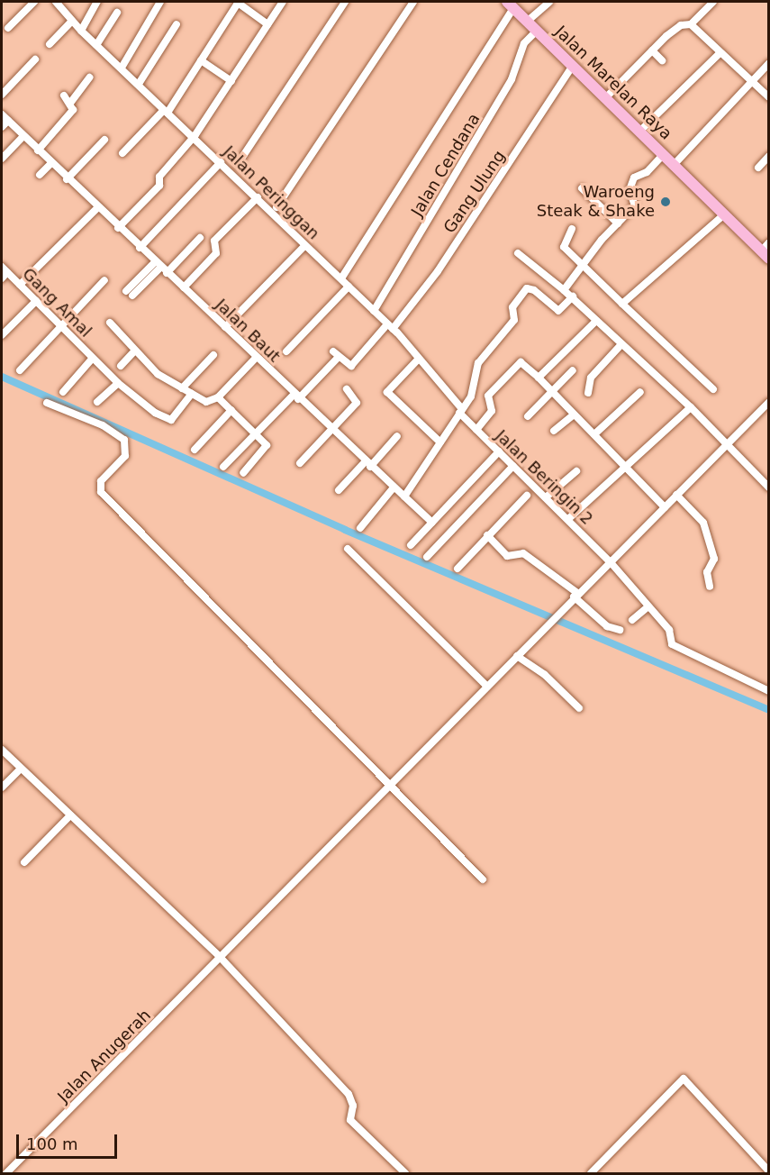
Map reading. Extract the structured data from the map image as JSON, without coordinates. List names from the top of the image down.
{
  "streets": {
    "main road": ["Jalan Marelan Raya"],
    "street": [
      "Jalan Cendana",
      "Gang Ulung",
      "Jalan Peringgan",
      "Gang Amal",
      "Jalan Baut",
      "Jalan Beringin 2",
      "Jalan Anugerah"
    ]
  },
  "crossings": [
    ["Jalan Marelan Raya", "Jalan Cendana"],
    ["Jalan Marelan Raya", "Gang Ulung"],
    ["Jalan Cendana", "Jalan Peringgan"],
    ["Gang Ulung", "Jalan Peringgan"],
    ["Gang Ulung", "Jalan Baut"],
    ["Jalan Peringgan", "Jalan Beringin 2"],
    ["Jalan Beringin 2", "Jalan Anugerah"]
  ],
  "places": ["Waroeng Steak & Shake"],
  "scale_bar": "100 m"
}
